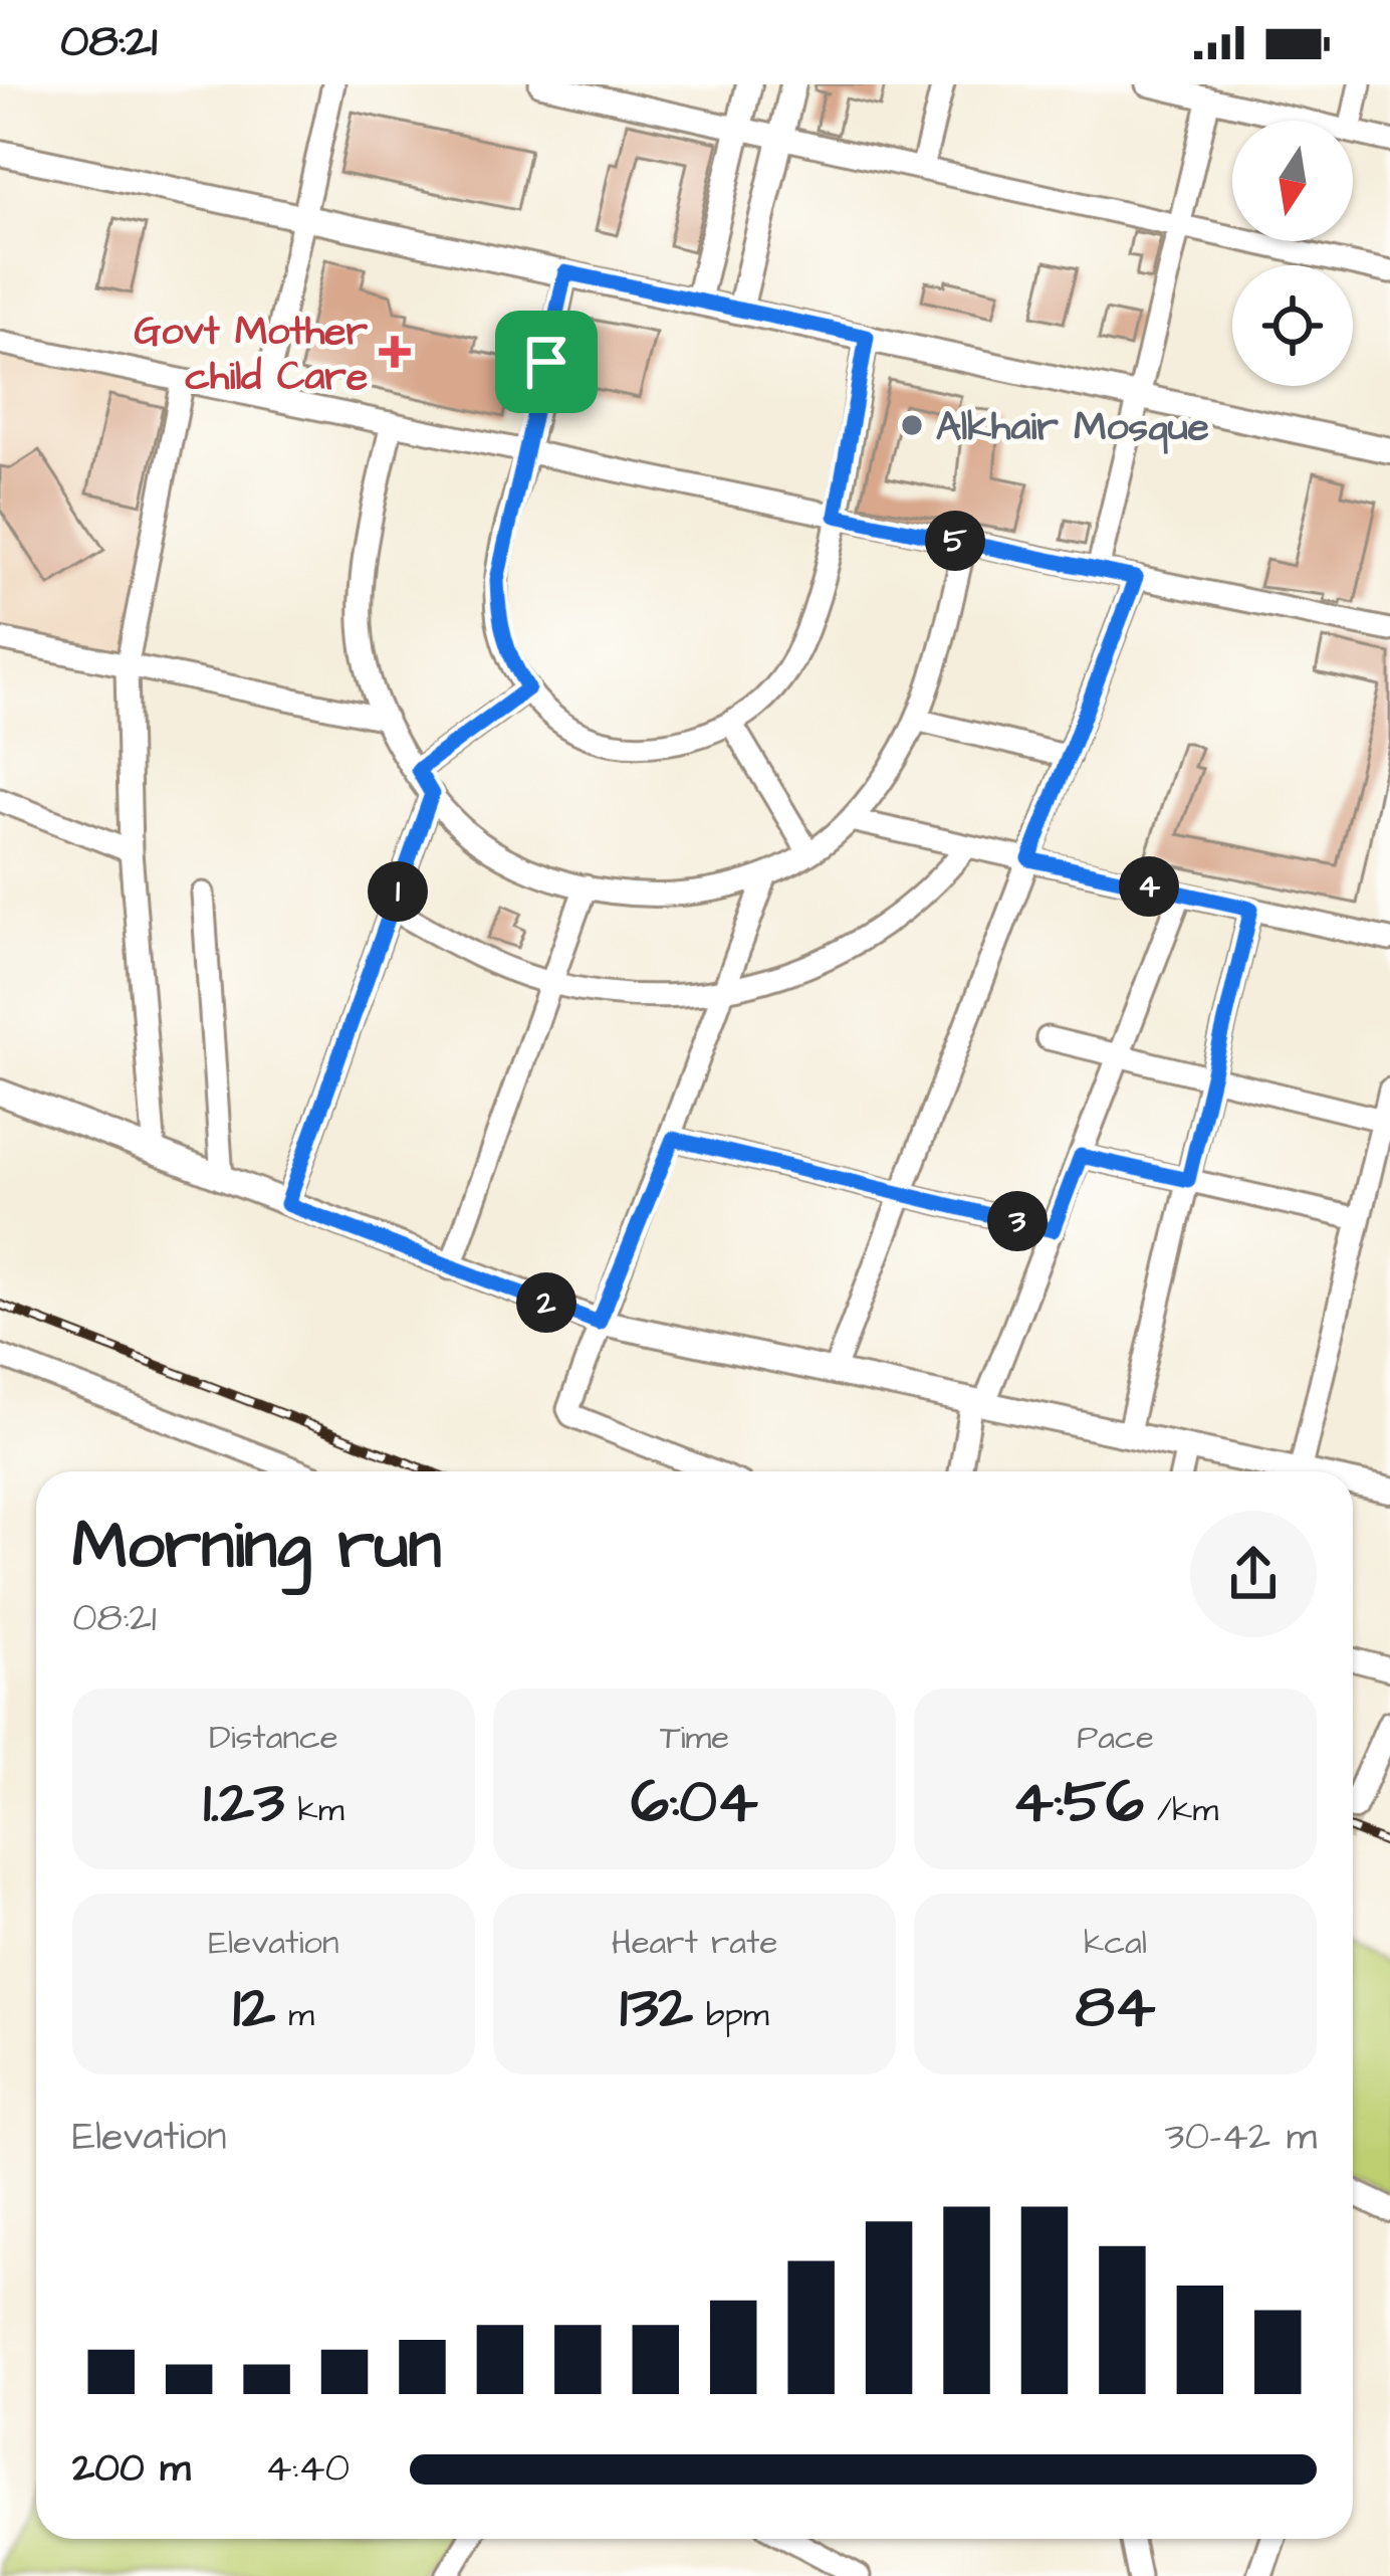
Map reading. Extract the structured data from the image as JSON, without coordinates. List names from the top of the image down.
{
  "places": {
    "health": ["Govt Mother child Care"],
    "other": ["Alkhair Mosque"]
  },
  "north": "bottom",
  "page": {
    "status": "08:21",
    "pins": [
      "5",
      "4",
      "1",
      "3",
      "2"
    ],
    "heading": ["Morning run", "08:21"],
    "stats": [
      ["Distance", "1.23 km"],
      ["Time", "6:04"],
      ["Pace", "4:56 /km"],
      ["Elevation", "12 m"],
      ["Heart rate", "132 bpm"],
      ["kcal", "84"]
    ],
    "chart": ["Elevation", "30–42 m"],
    "list": [
      {
        "name": "200 m",
        "note": "4:40"
      }
    ]
  }
}
